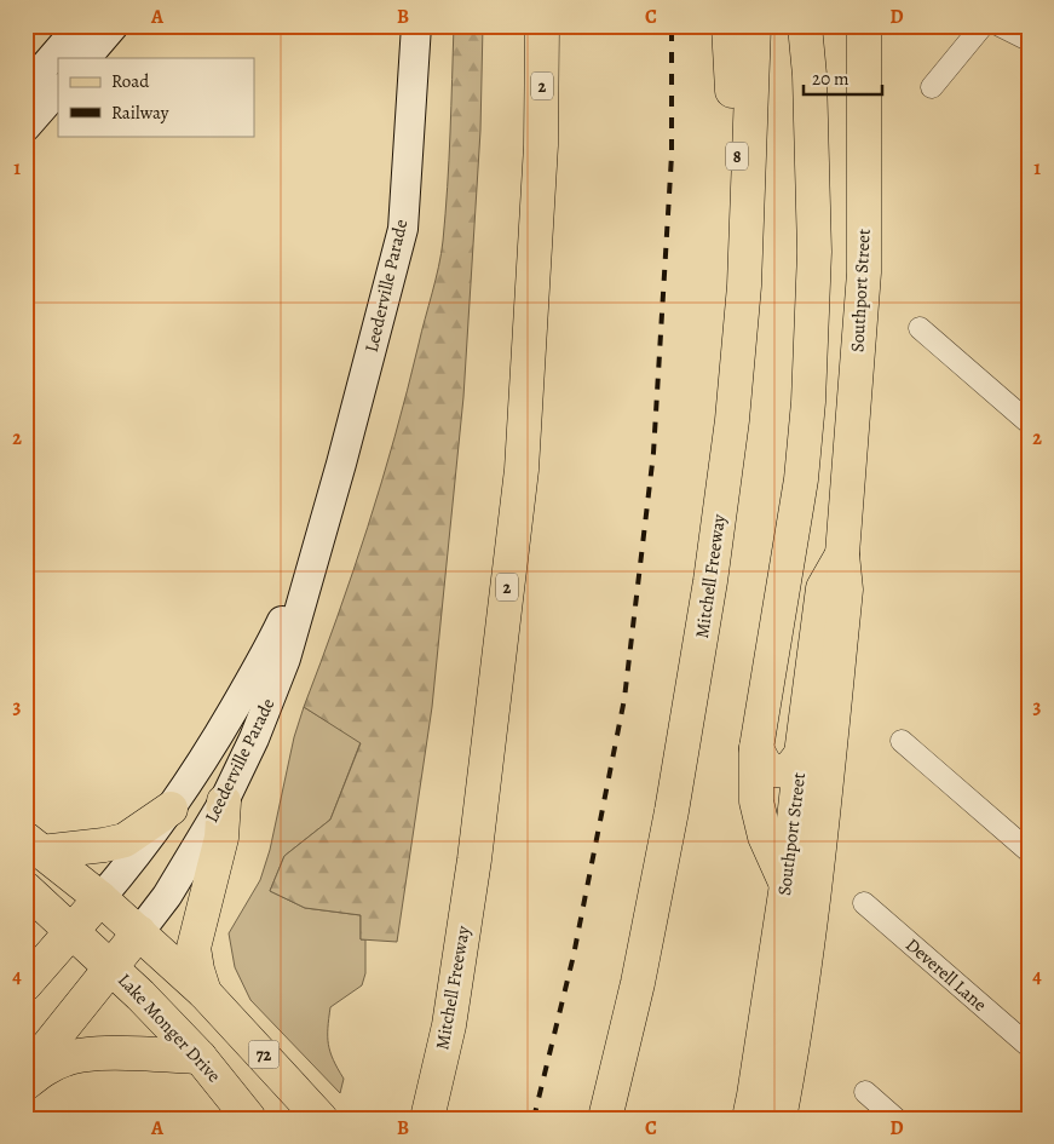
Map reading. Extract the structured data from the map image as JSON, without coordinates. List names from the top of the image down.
{
  "streets": {
    "main road": [
      "2",
      "8",
      "Leederville Parade",
      "Southport Street",
      "Mitchell Freeway",
      "Lake Monger Drive",
      "72"
    ],
    "street": ["Deverell Lane"]
  },
  "crossings": [
    ["8", "Mitchell Freeway"],
    ["Leederville Parade", "72"]
  ],
  "legend": ["Road", "Railway"],
  "scale_bar": "20 m",
  "grid": {
    "columns": [
      "A",
      "B",
      "C",
      "D"
    ],
    "rows": [
      "1",
      "2",
      "3",
      "4"
    ]
  }
}
